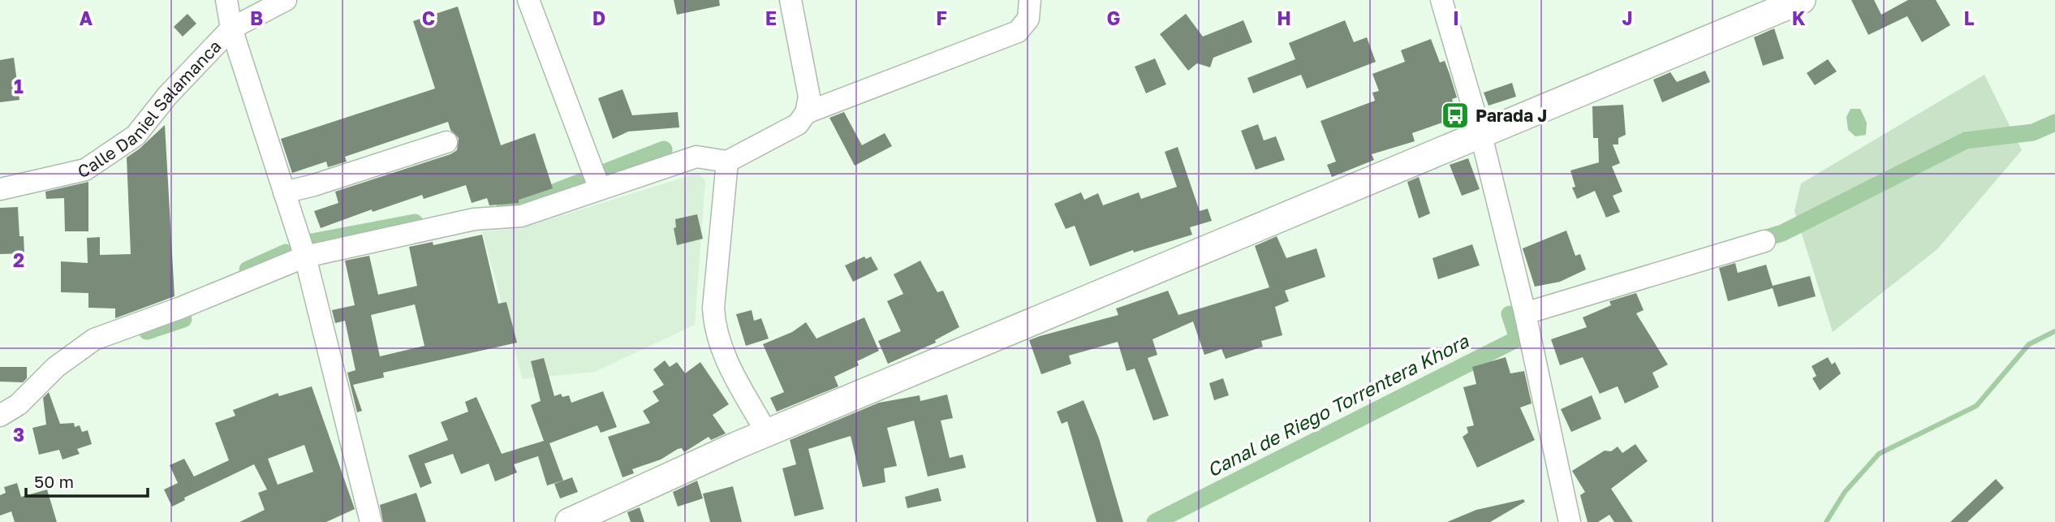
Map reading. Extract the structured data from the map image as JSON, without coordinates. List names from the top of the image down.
{
  "streets": {
    "street": ["Calle Daniel Salamanca"]
  },
  "water": ["Canal de Riego Torrentera Khora"],
  "places": {
    "bus stop": ["Parada J"]
  },
  "scale_bar": "50 m",
  "grid": {
    "columns": [
      "A",
      "B",
      "C",
      "D",
      "E",
      "F",
      "G",
      "H",
      "I",
      "J",
      "K",
      "L"
    ],
    "rows": ["1", "2", "3"]
  }
}
